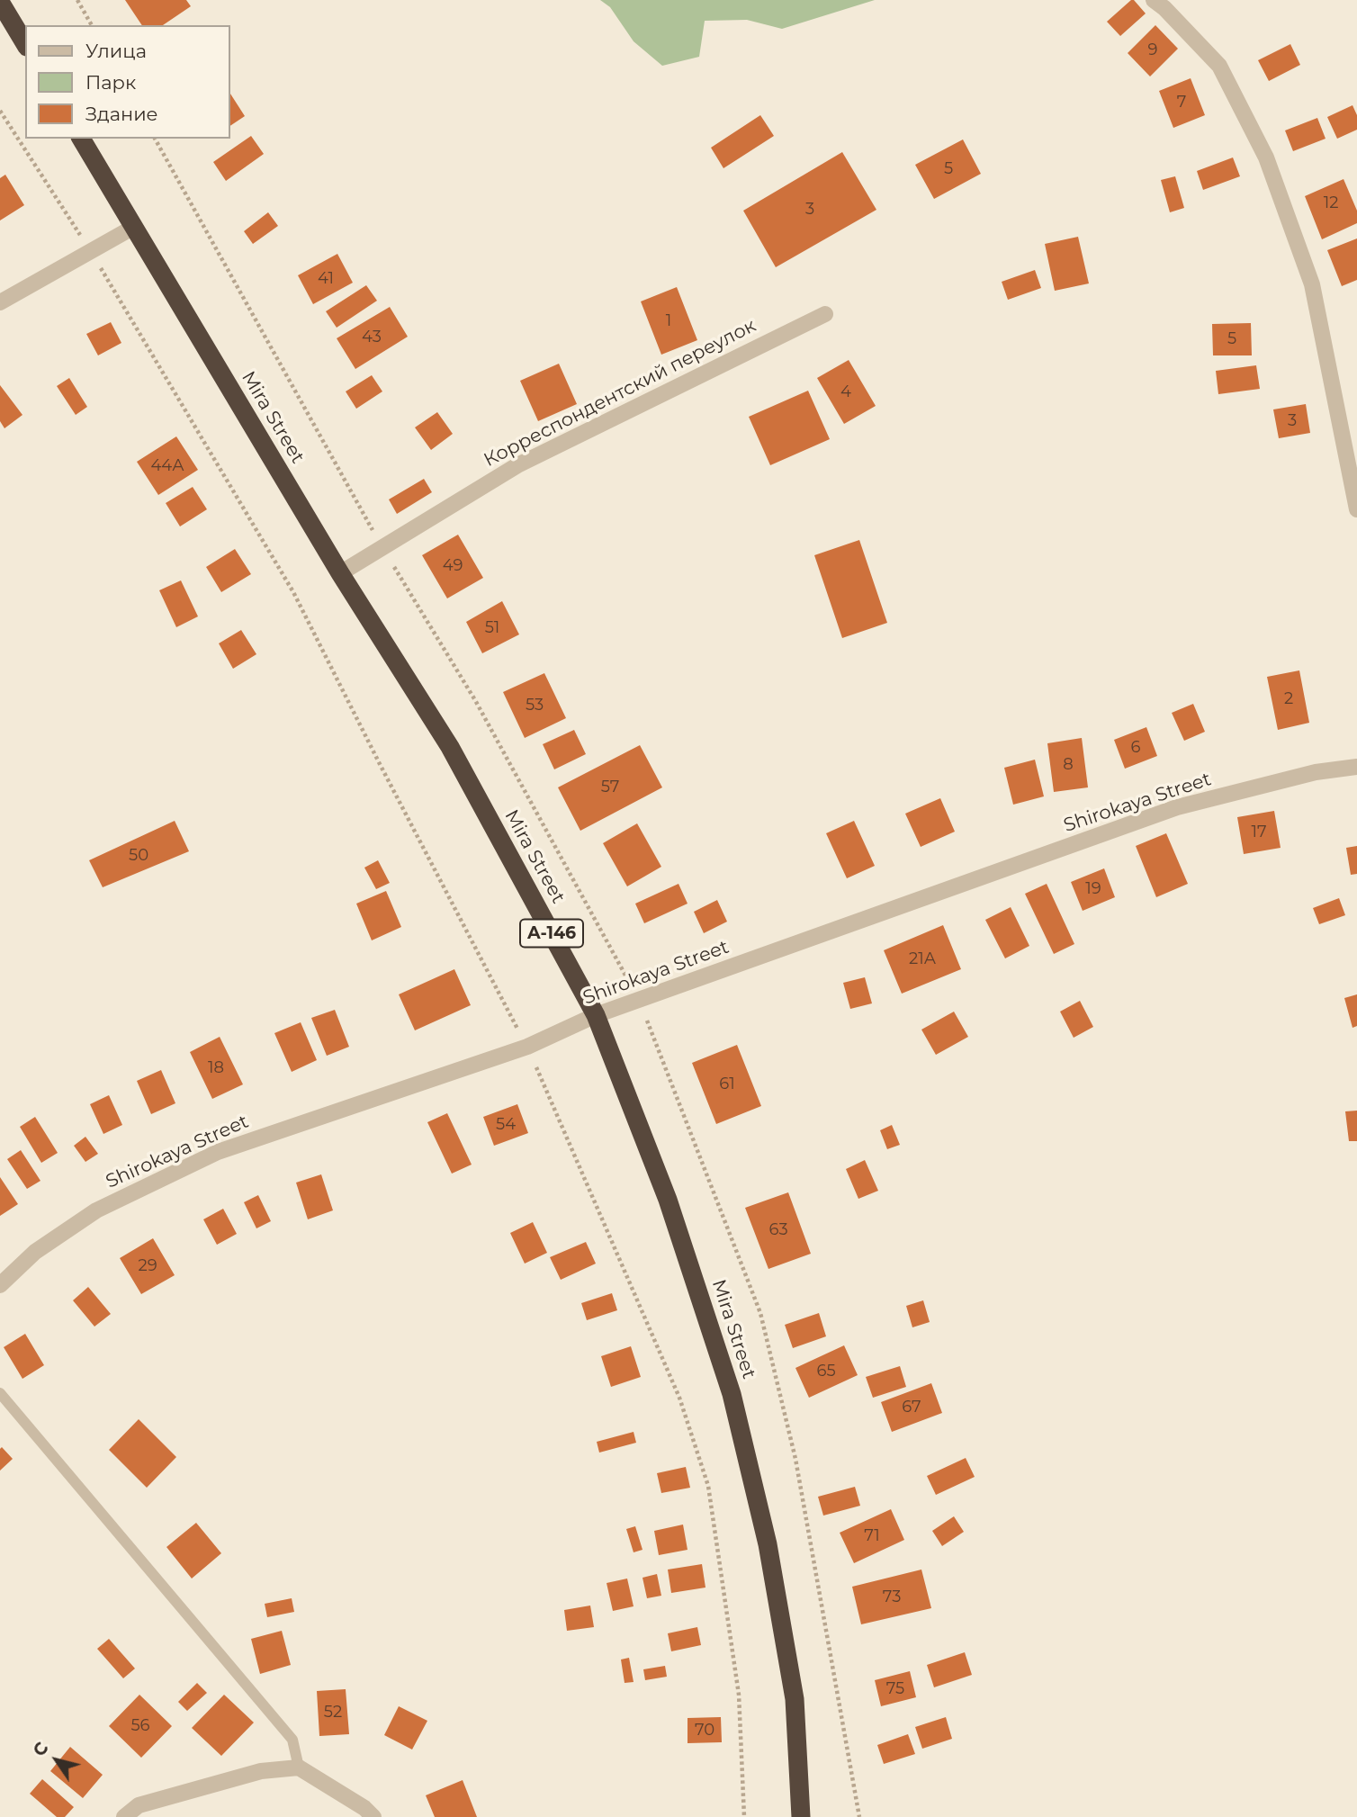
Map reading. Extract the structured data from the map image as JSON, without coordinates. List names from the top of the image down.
{
  "streets": {
    "highway": ["Mira Street", "А-146"],
    "street": ["Корреспондентский переулок", "Shirokaya Street"]
  },
  "crossings": [
    ["Корреспондентский переулок", "Mira Street"],
    ["Mira Street", "Shirokaya Street"]
  ],
  "house_numbers": [
    "9",
    "7",
    "5",
    "12",
    "3",
    "41",
    "1",
    "43",
    "5",
    "4",
    "3",
    "44А",
    "49",
    "51",
    "2",
    "53",
    "6",
    "8",
    "57",
    "17",
    "50",
    "19",
    "21А",
    "18",
    "61",
    "54",
    "63",
    "29",
    "65",
    "67",
    "71",
    "73",
    "75",
    "52",
    "56",
    "70"
  ],
  "legend": ["Улица", "Парк", "Здание"],
  "north": "top left"
}
